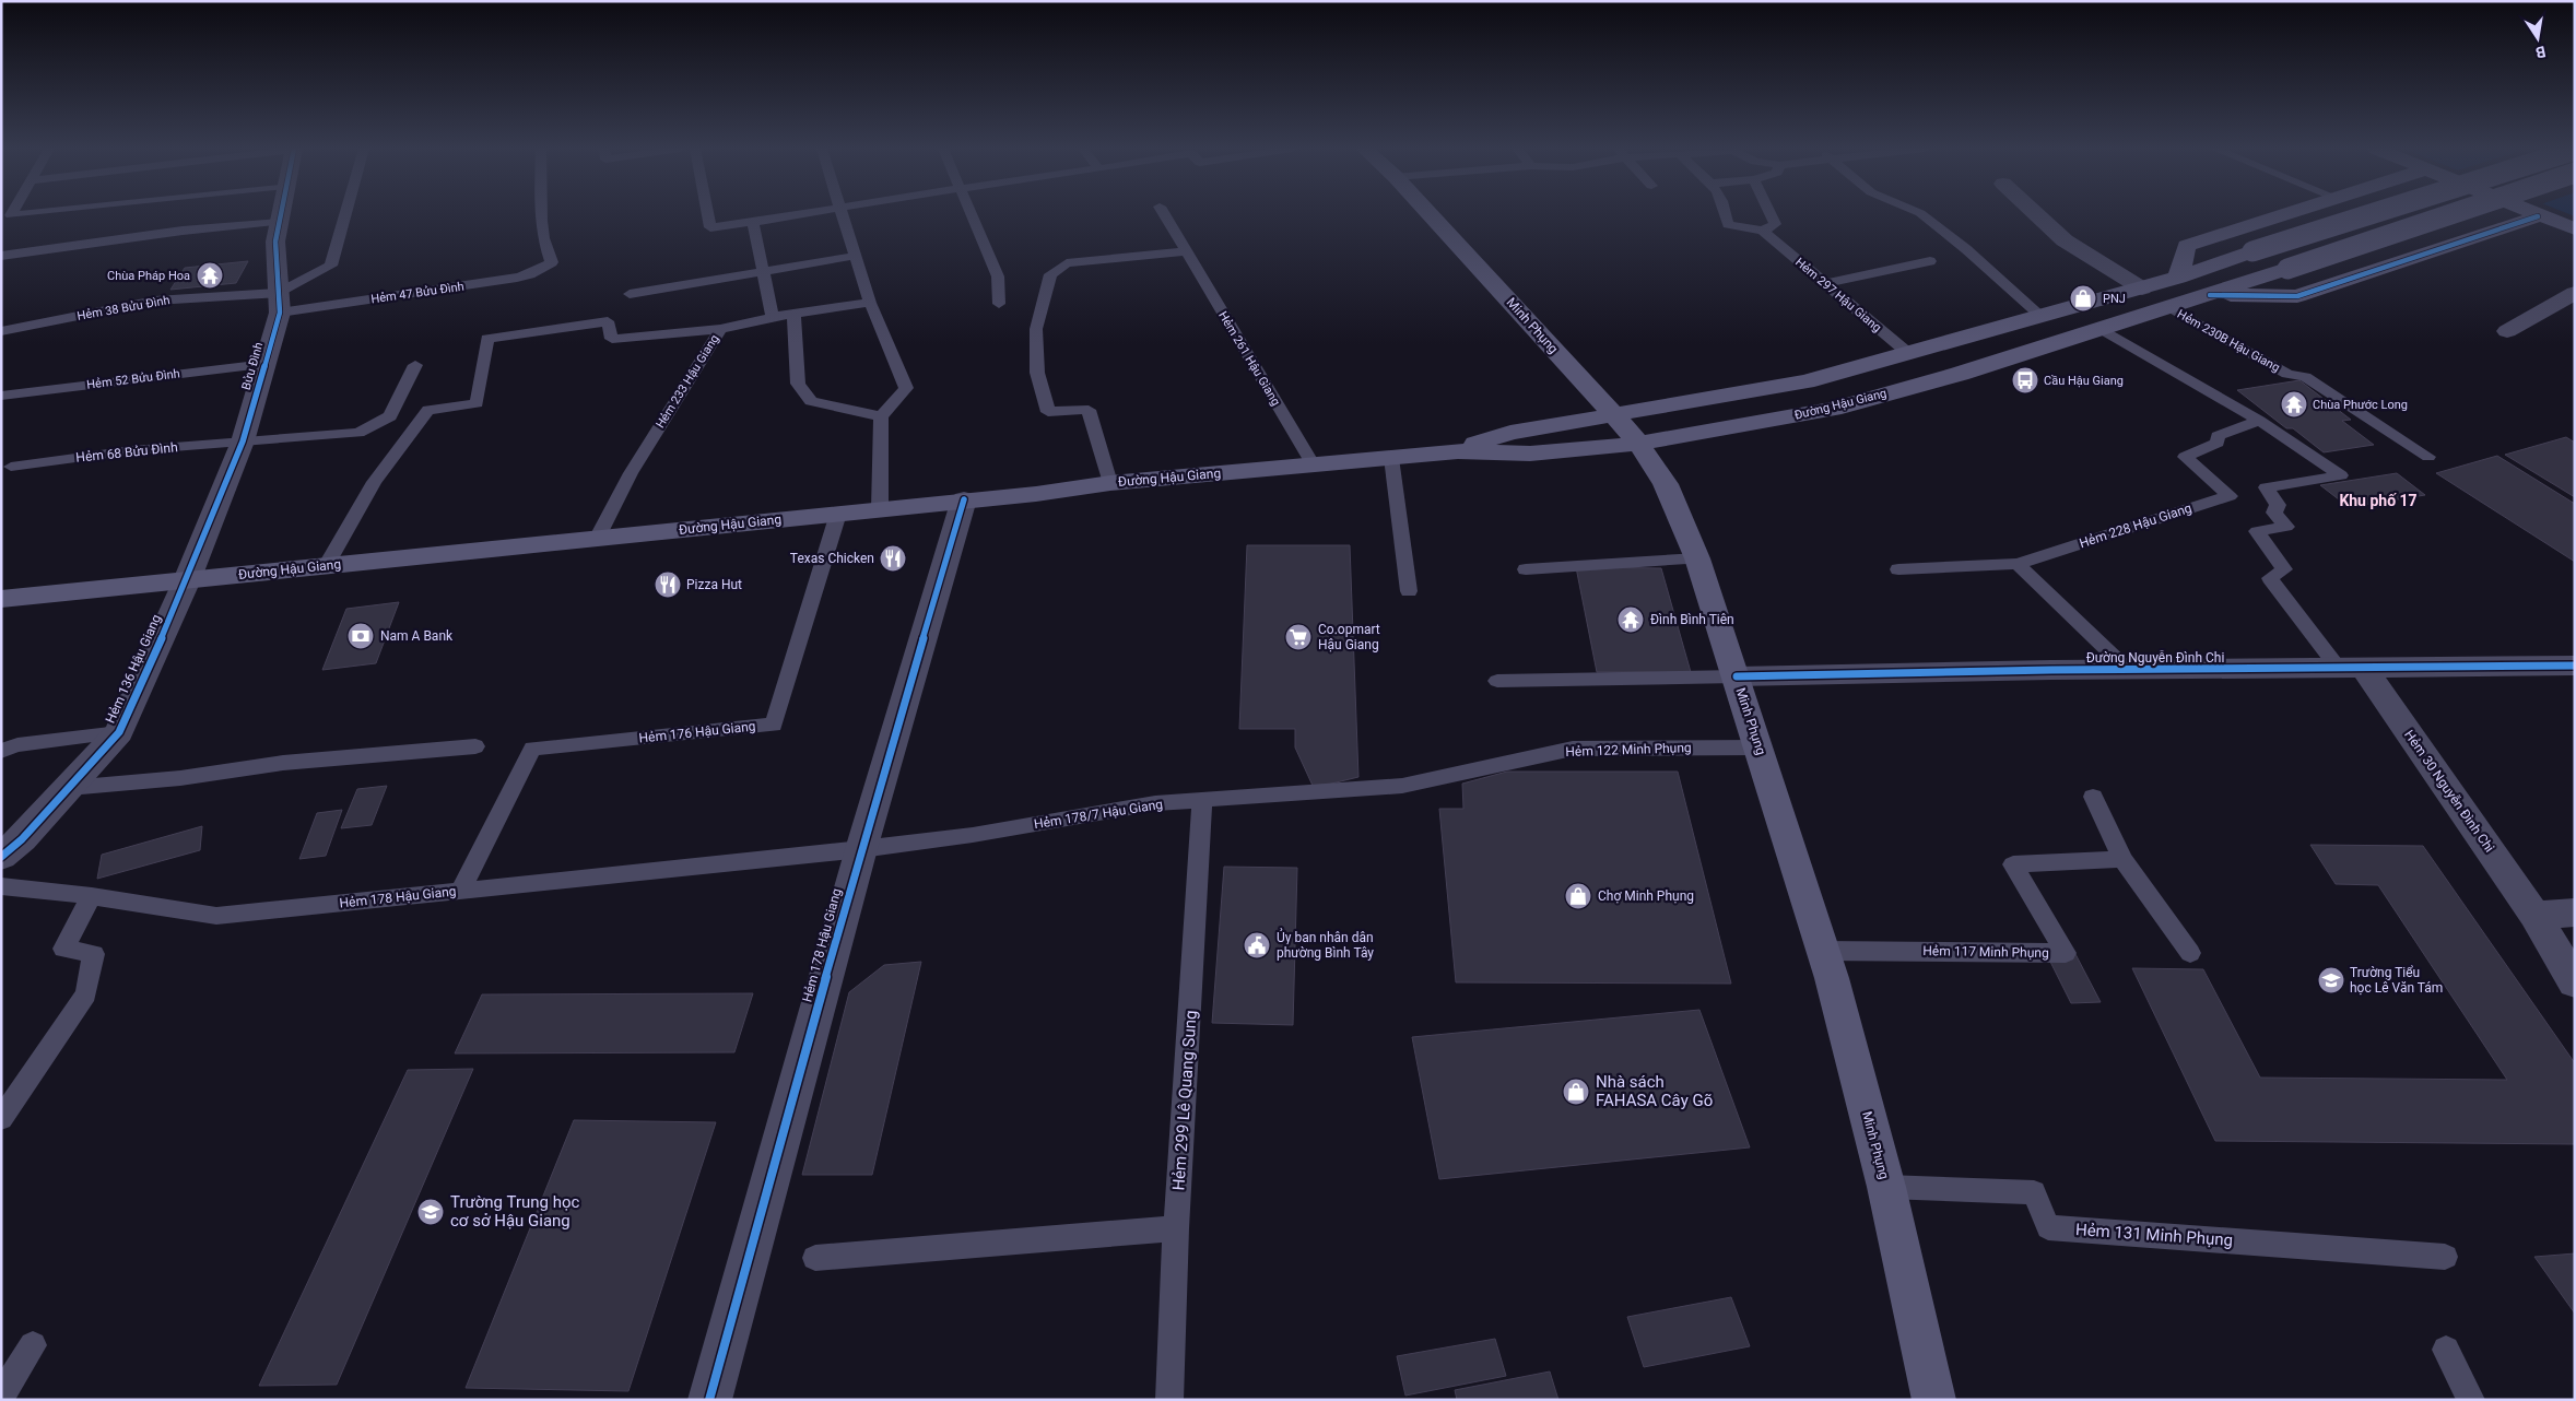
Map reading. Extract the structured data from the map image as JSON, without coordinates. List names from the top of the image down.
{
  "streets": {
    "main road": ["Minh Phụng", "Đường Hậu Giang"],
    "street": [
      "Bửu Đình",
      "Đường Nguyễn Đình Chi",
      "Hẻm 136 Hậu Giang",
      "Hẻm 30 Nguyễn Đình Chi",
      "Hẻm 178 Hậu Giang"
    ],
    "lane": [
      "Hẻm 47 Bửu Đình",
      "Hẻm 297 Hậu Giang",
      "Hẻm 38 Bửu Đình",
      "Hẻm 230B Hậu Giang",
      "Hẻm 261 Hậu Giang",
      "Hẻm 52 Bửu Đình",
      "Hẻm 233 Hậu Giang",
      "Hẻm 68 Bửu Đình",
      "Hẻm 228 Hậu Giang",
      "Hẻm 176 Hậu Giang",
      "Hẻm 122 Minh Phụng",
      "Hẻm 178/7 Hậu Giang",
      "Hẻm 117 Minh Phụng",
      "Hẻm 299 Lê Quang Sung",
      "Hẻm 131 Minh Phụng"
    ]
  },
  "crossings": [
    ["Hẻm 47 Bửu Đình", "Hẻm 38 Bửu Đình"],
    ["Hẻm 47 Bửu Đình", "Bửu Đình"],
    ["Hẻm 297 Hậu Giang", "Đường Hậu Giang"],
    ["Hẻm 38 Bửu Đình", "Bửu Đình"],
    ["Minh Phụng", "Đường Hậu Giang"],
    ["Minh Phụng", "Đường Nguyễn Đình Chi"],
    ["Minh Phụng", "Hẻm 122 Minh Phụng"],
    ["Minh Phụng", "Hẻm 117 Minh Phụng"],
    ["Minh Phụng", "Hẻm 131 Minh Phụng"],
    ["Hẻm 230B Hậu Giang", "Đường Hậu Giang"],
    ["Hẻm 261 Hậu Giang", "Đường Hậu Giang"],
    ["Bửu Đình", "Hẻm 52 Bửu Đình"],
    ["Bửu Đình", "Đường Hậu Giang"],
    ["Bửu Đình", "Hẻm 68 Bửu Đình"],
    ["Bửu Đình", "Hẻm 136 Hậu Giang"],
    ["Hẻm 233 Hậu Giang", "Đường Hậu Giang"],
    ["Đường Hậu Giang", "Hẻm 136 Hậu Giang"],
    ["Đường Hậu Giang", "Hẻm 176 Hậu Giang"],
    ["Đường Hậu Giang", "Hẻm 178 Hậu Giang"],
    ["Đường Nguyễn Đình Chi", "Hẻm 30 Nguyễn Đình Chi"],
    ["Hẻm 176 Hậu Giang", "Hẻm 178 Hậu Giang"],
    ["Hẻm 122 Minh Phụng", "Hẻm 178/7 Hậu Giang"],
    ["Hẻm 178/7 Hậu Giang", "Hẻm 178 Hậu Giang"],
    ["Hẻm 178/7 Hậu Giang", "Hẻm 299 Lê Quang Sung"]
  ],
  "districts": ["Khu phố 17"],
  "places": {
    "temple": ["Chùa Pháp Hoa", "Chùa Phước Long", "Đình Bình Tiên"],
    "shop": ["PNJ", "Chợ Minh Phụng", "Nhà sách FAHASA Cây Gõ"],
    "bus stop": ["Cầu Hậu Giang"],
    "restaurant": ["Texas Chicken", "Pizza Hut"],
    "bank": ["Nam A Bank"],
    "supermarket": ["Co.opmart Hậu Giang"],
    "public building": ["Ủy ban nhân dân phường Bình Tây"],
    "school or university": ["Trường Tiểu học Lê Văn Tám", "Trường Trung học cơ sở Hậu Giang"]
  },
  "north": "bottom"
}
